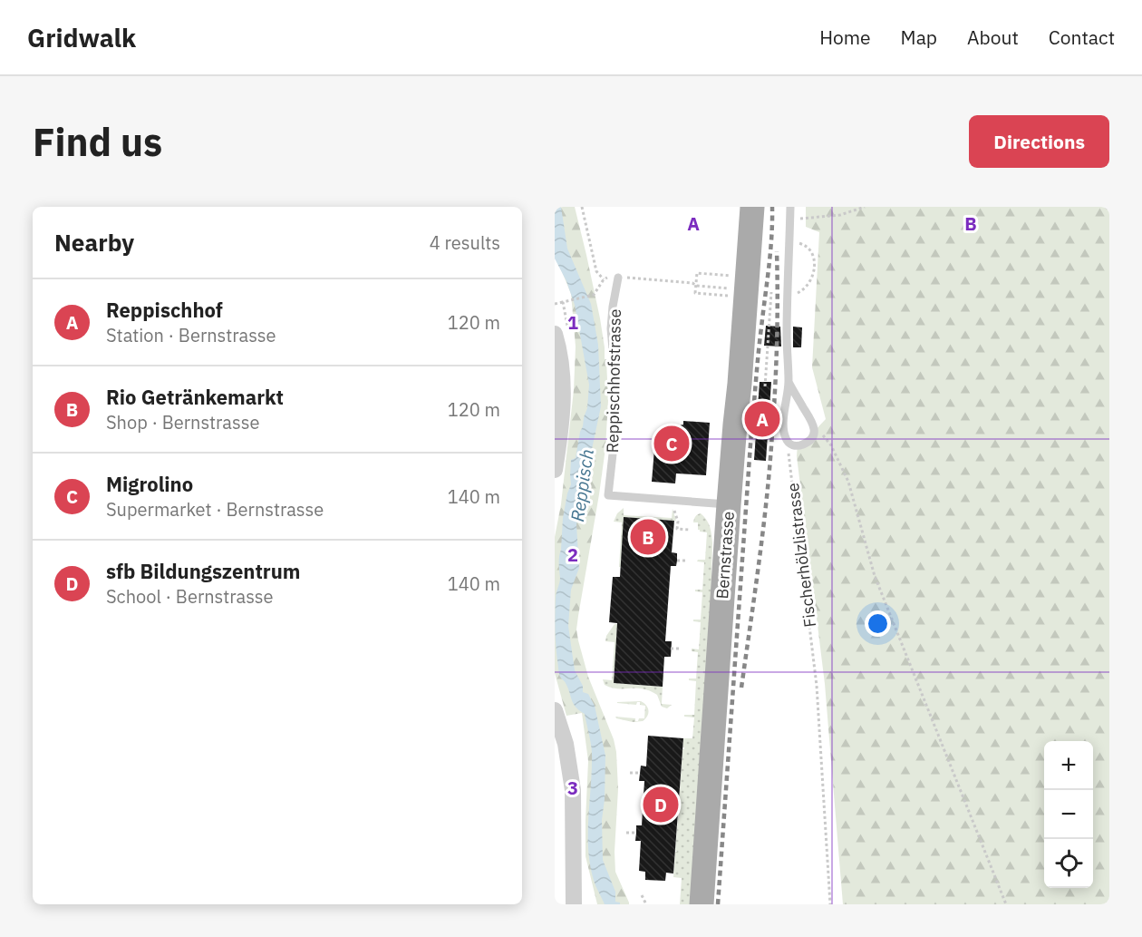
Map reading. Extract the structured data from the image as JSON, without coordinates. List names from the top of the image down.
{
  "streets": {
    "main road": ["Bernstrasse"],
    "lane": ["Reppischhofstrasse"],
    "path": ["Fischerhölzlistrasse"]
  },
  "crossings": [
    ["Reppischhofstrasse", "Bernstrasse"]
  ],
  "water": ["Reppisch"],
  "page": {
    "header": "Gridwalk",
    "nav": [
      "Home",
      "Map",
      "About",
      "Contact"
    ],
    "buttons": "Directions",
    "title": "Find us",
    "heading": ["Nearby", "4 results"],
    "list": [
      {
        "mark": "A",
        "name": "Reppischhof",
        "note": "Station · Bernstrasse",
        "value": "120 m"
      },
      {
        "mark": "B",
        "name": "Rio Getränkemarkt",
        "note": "Shop · Bernstrasse",
        "value": "120 m"
      },
      {
        "mark": "C",
        "name": "Migrolino",
        "note": "Supermarket · Bernstrasse",
        "value": "140 m"
      },
      {
        "mark": "D",
        "name": "sfb Bildungszentrum",
        "note": "School · Bernstrasse",
        "value": "140 m"
      }
    ],
    "pins": [
      "A",
      "C",
      "B",
      "D"
    ],
    "map_buttons": ["+", "−"]
  },
  "grid": {
    "columns": ["A", "B"],
    "rows": ["1", "2", "3"]
  }
}
